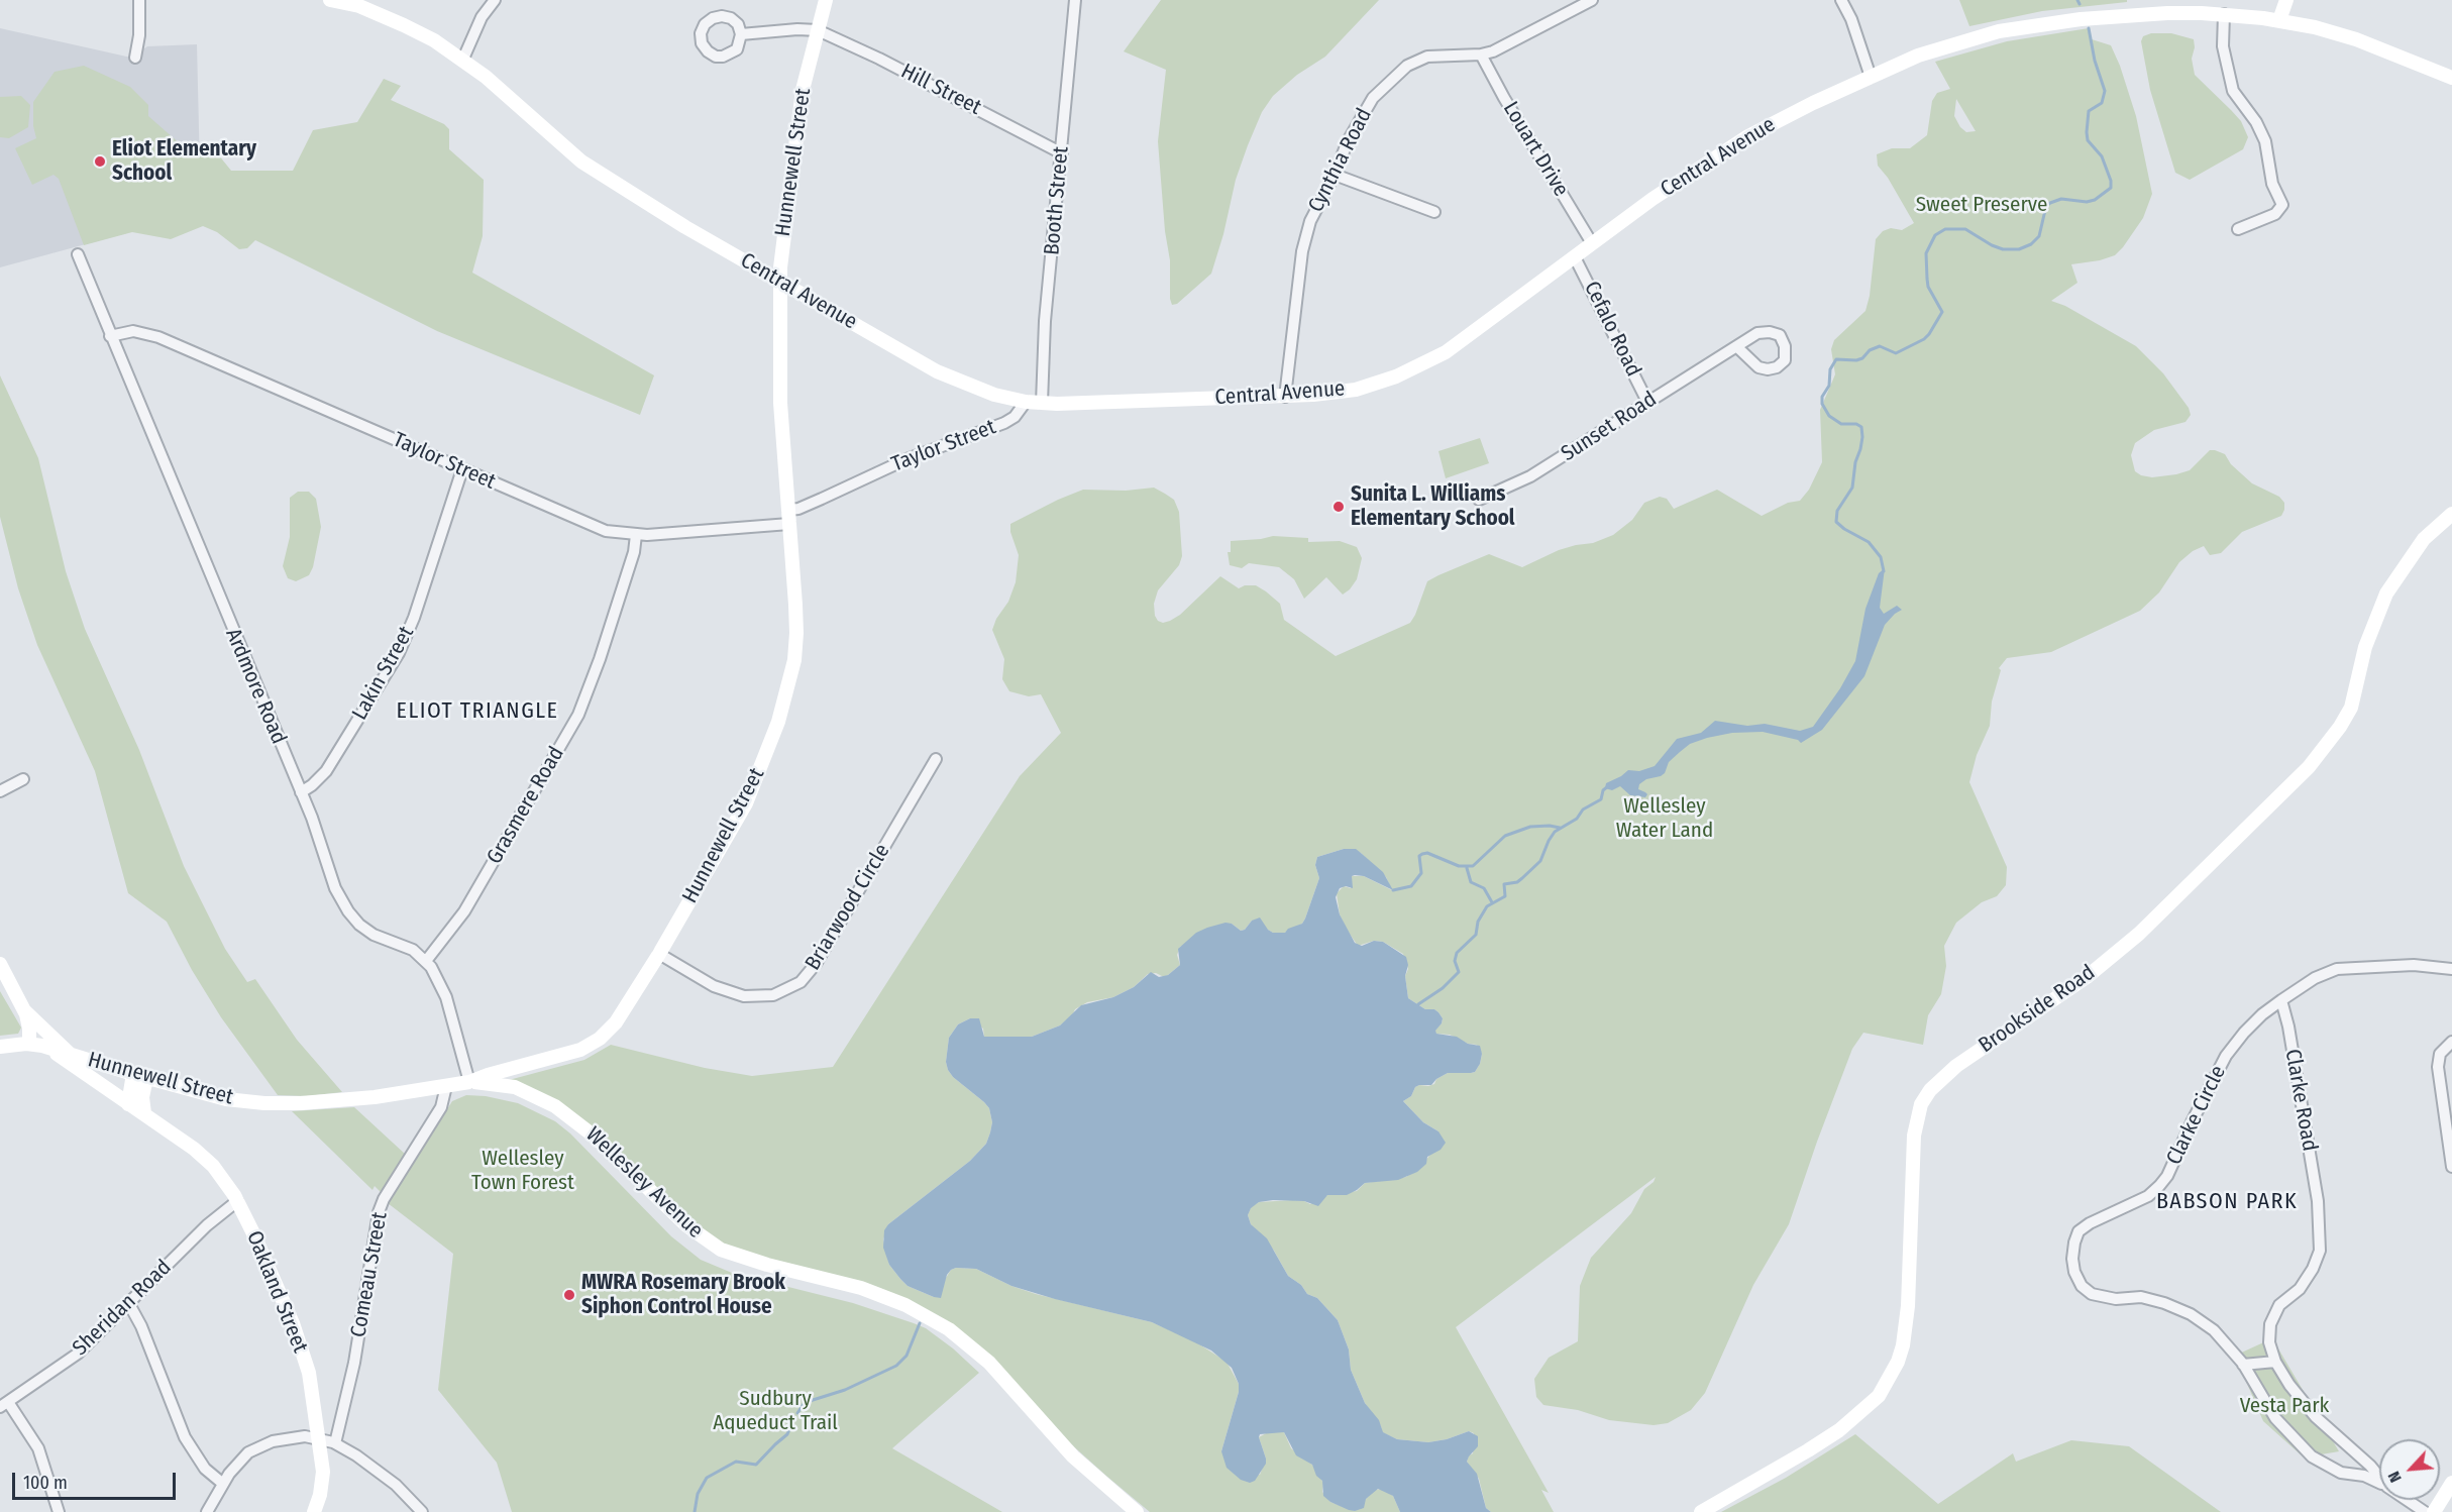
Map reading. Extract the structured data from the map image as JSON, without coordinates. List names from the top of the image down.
{
  "streets": {
    "main road": [
      "Central Avenue",
      "Hunnewell Street",
      "Brookside Road",
      "Wellesley Avenue",
      "Oakland Street"
    ],
    "street": [
      "Hill Street",
      "Louart Drive",
      "Cynthia Road",
      "Booth Street",
      "Cefalo Road",
      "Sunset Road",
      "Taylor Street",
      "Lakin Street",
      "Ardmore Road",
      "Grasmere Road",
      "Briarwood Circle",
      "Clarke Road",
      "Clarke Circle",
      "Comeau Street",
      "Sheridan Road"
    ]
  },
  "crossings": [
    ["Hill Street", "Hunnewell Street"],
    ["Hill Street", "Booth Street"],
    ["Louart Drive", "Central Avenue"],
    ["Louart Drive", "Cynthia Road"],
    ["Central Avenue", "Cynthia Road"],
    ["Central Avenue", "Hunnewell Street"],
    ["Central Avenue", "Booth Street"],
    ["Central Avenue", "Cefalo Road"],
    ["Central Avenue", "Taylor Street"],
    ["Hunnewell Street", "Taylor Street"],
    ["Hunnewell Street", "Ardmore Road"],
    ["Hunnewell Street", "Briarwood Circle"],
    ["Hunnewell Street", "Wellesley Avenue"],
    ["Hunnewell Street", "Comeau Street"],
    ["Hunnewell Street", "Oakland Street"],
    ["Cefalo Road", "Sunset Road"],
    ["Taylor Street", "Lakin Street"],
    ["Taylor Street", "Ardmore Road"],
    ["Taylor Street", "Grasmere Road"],
    ["Lakin Street", "Ardmore Road"],
    ["Ardmore Road", "Grasmere Road"],
    ["Ardmore Road", "Wellesley Avenue"],
    ["Clarke Road", "Clarke Circle"],
    ["Oakland Street", "Sheridan Road"]
  ],
  "districts": ["ELIOT TRIANGLE", "BABSON PARK"],
  "parks": [
    "Sweet Preserve",
    "Wellesley Water Land",
    "Wellesley Town Forest",
    "Sudbury Aqueduct Trail",
    "Vesta Park"
  ],
  "places": ["Eliot Elementary School", "Sunita L. Williams Elementary School", "MWRA Rosemary Brook Siphon Control House"],
  "scale_bar": "100 m",
  "north": "bottom left"
}
